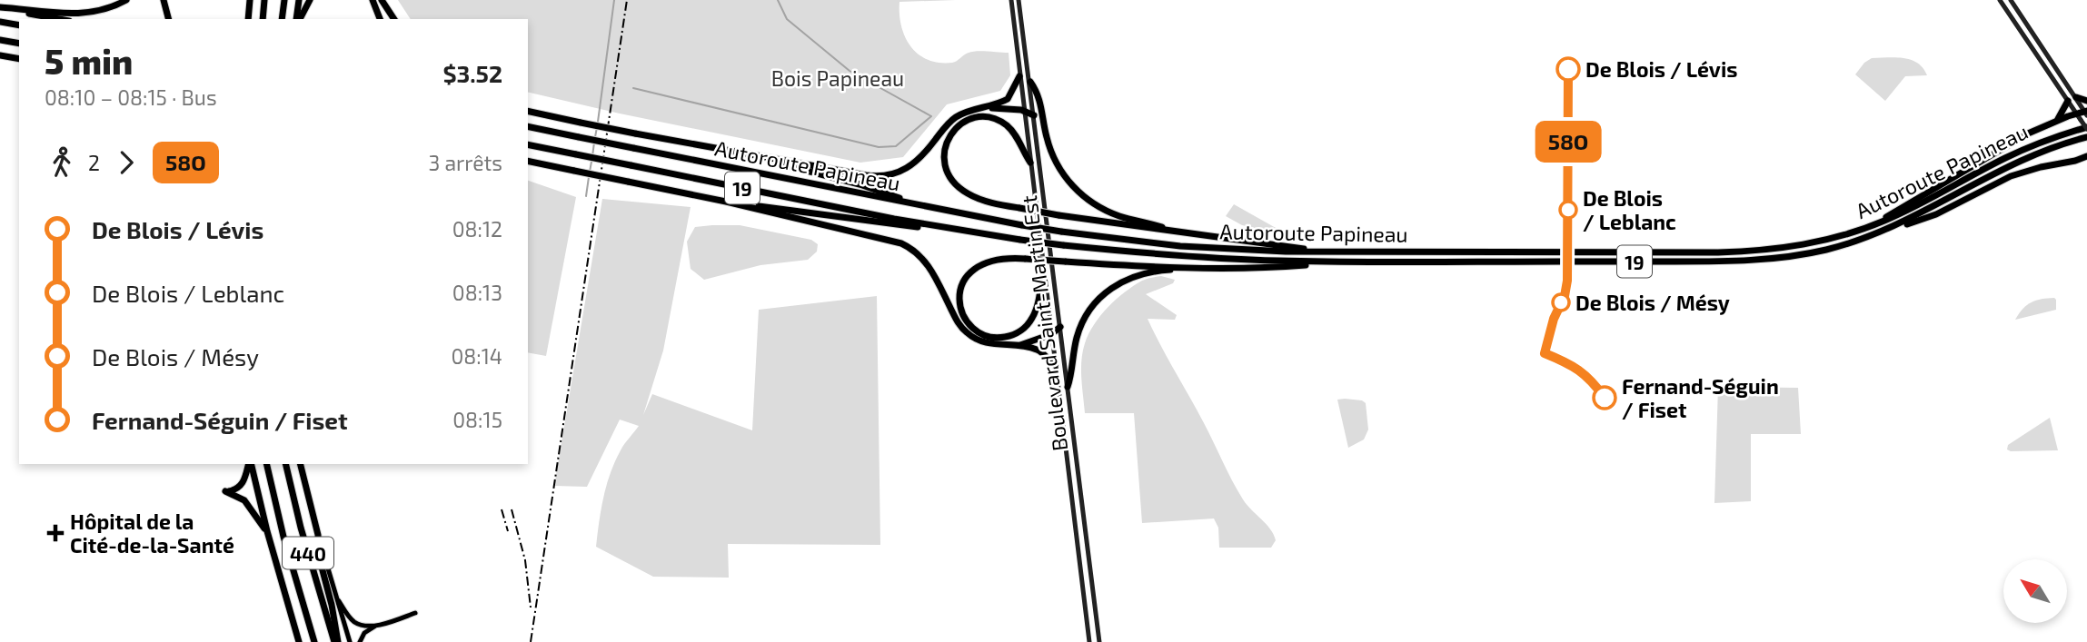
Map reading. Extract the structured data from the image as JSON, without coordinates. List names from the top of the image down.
{
  "streets": {
    "highway": ["Autoroute Papineau", "19", "440"],
    "main road": ["Boulevard Saint-Martin Est"]
  },
  "parks": ["Bois Papineau"],
  "places": {
    "other": [
      "De Blois / Lévis",
      "De Blois / Leblanc",
      "De Blois / Mésy",
      "Fernand-Séguin / Fiset"
    ],
    "health": ["Hôpital de la Cité-de-la-Santé"]
  },
  "lines": ["bus line 58O"],
  "north": "top left",
  "page": {
    "on_map": "58O",
    "heading": ["5 min", "08:10 – 08:15 · Bus", "$3.52"],
    "legs": ["2", "58O", "3 arrêts"],
    "list": [
      {
        "name": "De Blois / Lévis",
        "value": "08:12"
      },
      {
        "name": "De Blois / Leblanc",
        "value": "08:13"
      },
      {
        "name": "De Blois / Mésy",
        "value": "08:14"
      },
      {
        "name": "Fernand-Séguin / Fiset",
        "value": "08:15"
      }
    ]
  }
}
